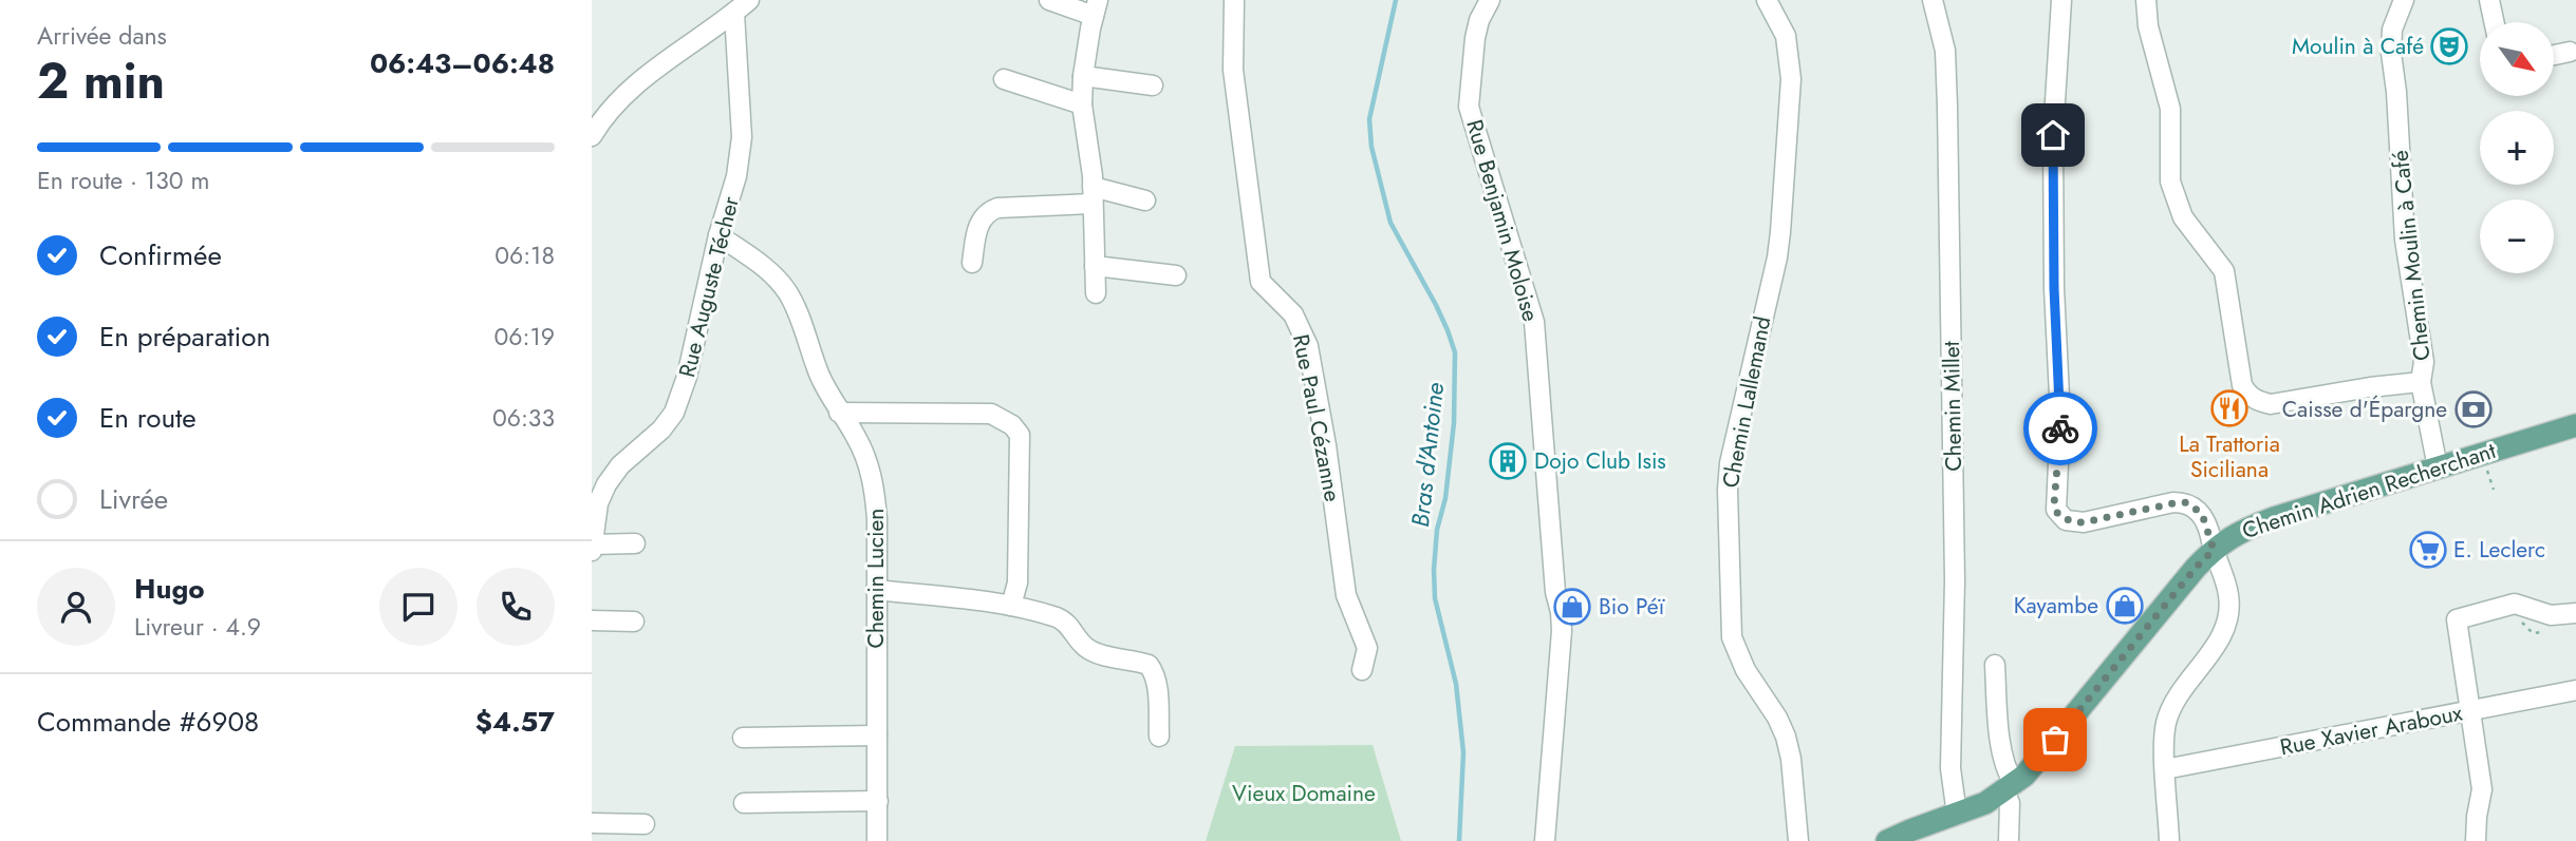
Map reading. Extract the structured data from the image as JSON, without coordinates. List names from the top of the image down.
{
  "streets": {
    "main road": ["Chemin Adrien Recherchant"],
    "street": [
      "Rue Benjamin Moloise",
      "Chemin Moulin à Café",
      "Rue Auguste Técher",
      "Chemin Lallemand",
      "Chemin Millet",
      "Rue Paul Cézanne",
      "Chemin Lucien",
      "Rue Xavier Araboux"
    ]
  },
  "crossings": [
    ["Chemin Moulin à Café", "Chemin Adrien Recherchant"],
    ["Rue Auguste Técher", "Chemin Lucien"],
    ["Chemin Millet", "Chemin Adrien Recherchant"]
  ],
  "water": ["Bras d'Antoine"],
  "parks": ["Vieux Domaine"],
  "places": {
    "theatre": ["Moulin à Café"],
    "restaurant": ["La Trattoria Siciliana"],
    "bank": ["Caisse d'Épargne"],
    "building": ["Dojo Club Isis"],
    "supermarket": ["E. Leclerc"],
    "shop": ["Kayambe", "Bio Péï"]
  },
  "north": "bottom right",
  "page": {
    "heading": ["2 min", "Arrivée dans", "06:43–06:48"],
    "panel": [
      "Hugo",
      "Livreur · 4.9",
      "Commande #6908",
      "$4.57"
    ],
    "map_buttons": ["+", "−"],
    "bar": "En route · 130 m",
    "list": [
      ["Confirmée", "06:18"],
      ["En préparation", "06:19"],
      ["En route", "06:33"],
      "Livrée"
    ]
  }
}
